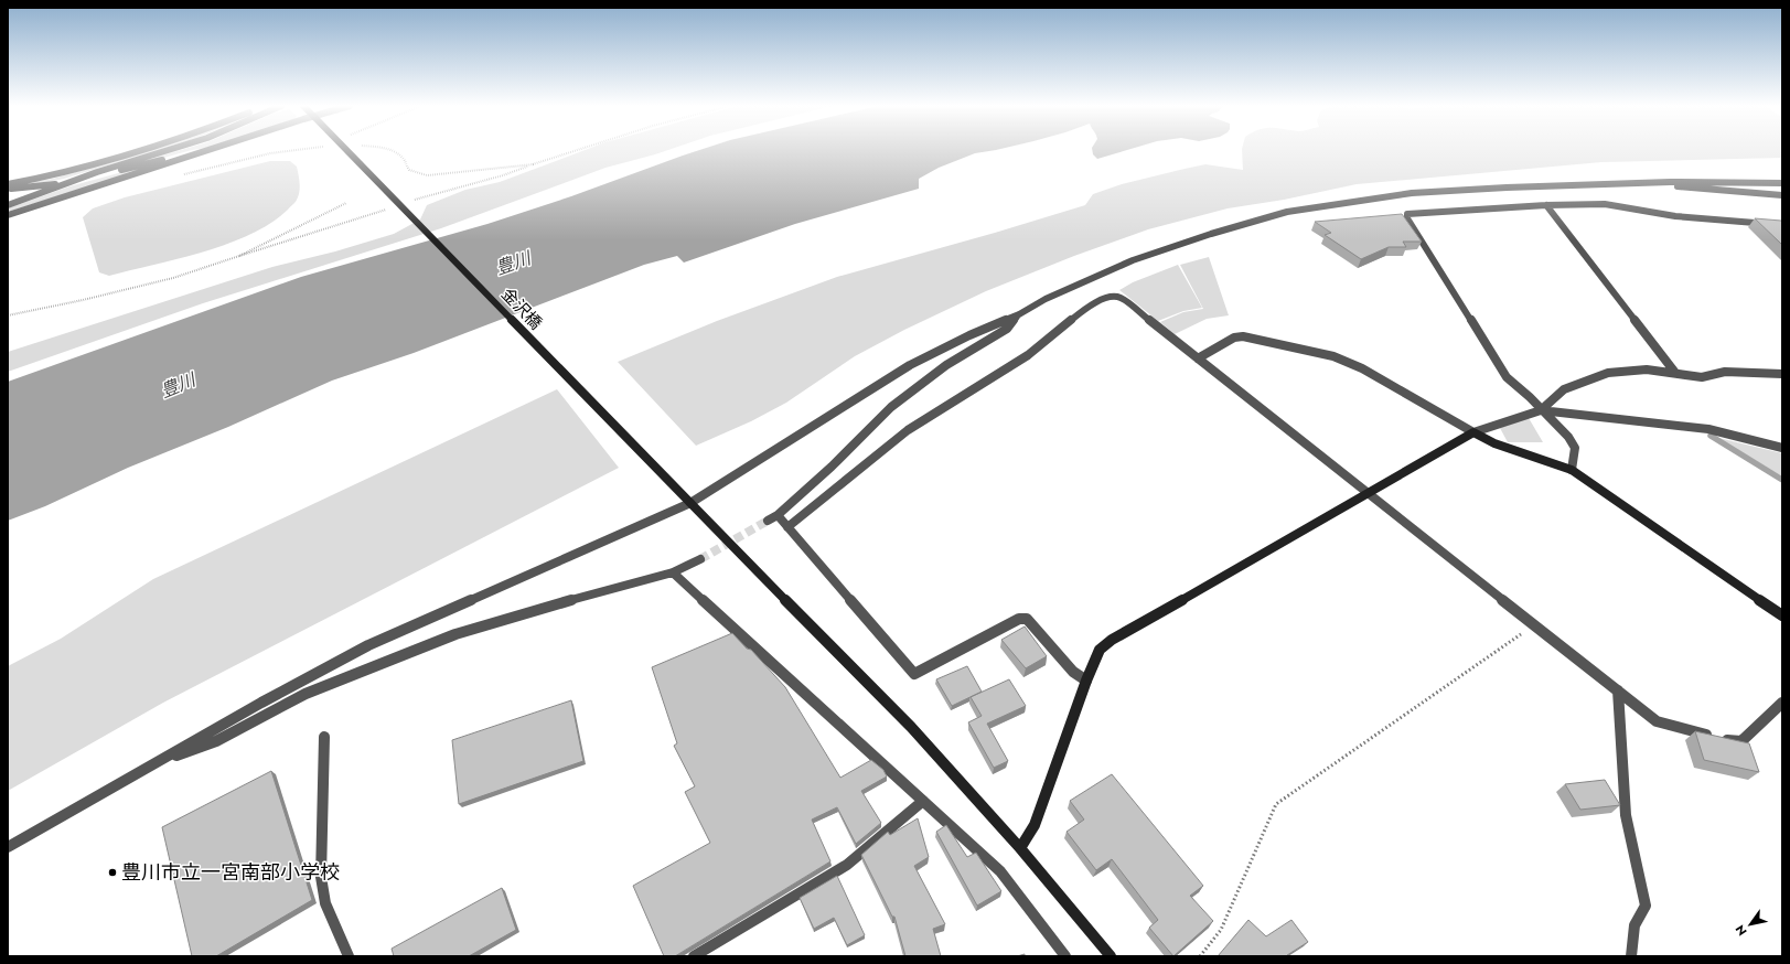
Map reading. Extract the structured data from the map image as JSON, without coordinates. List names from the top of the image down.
{
  "streets": {
    "main road": ["金沢橋"]
  },
  "water": ["豊川"],
  "places": ["豊川市立一宮南部小学校"],
  "north": "bottom left"
}
